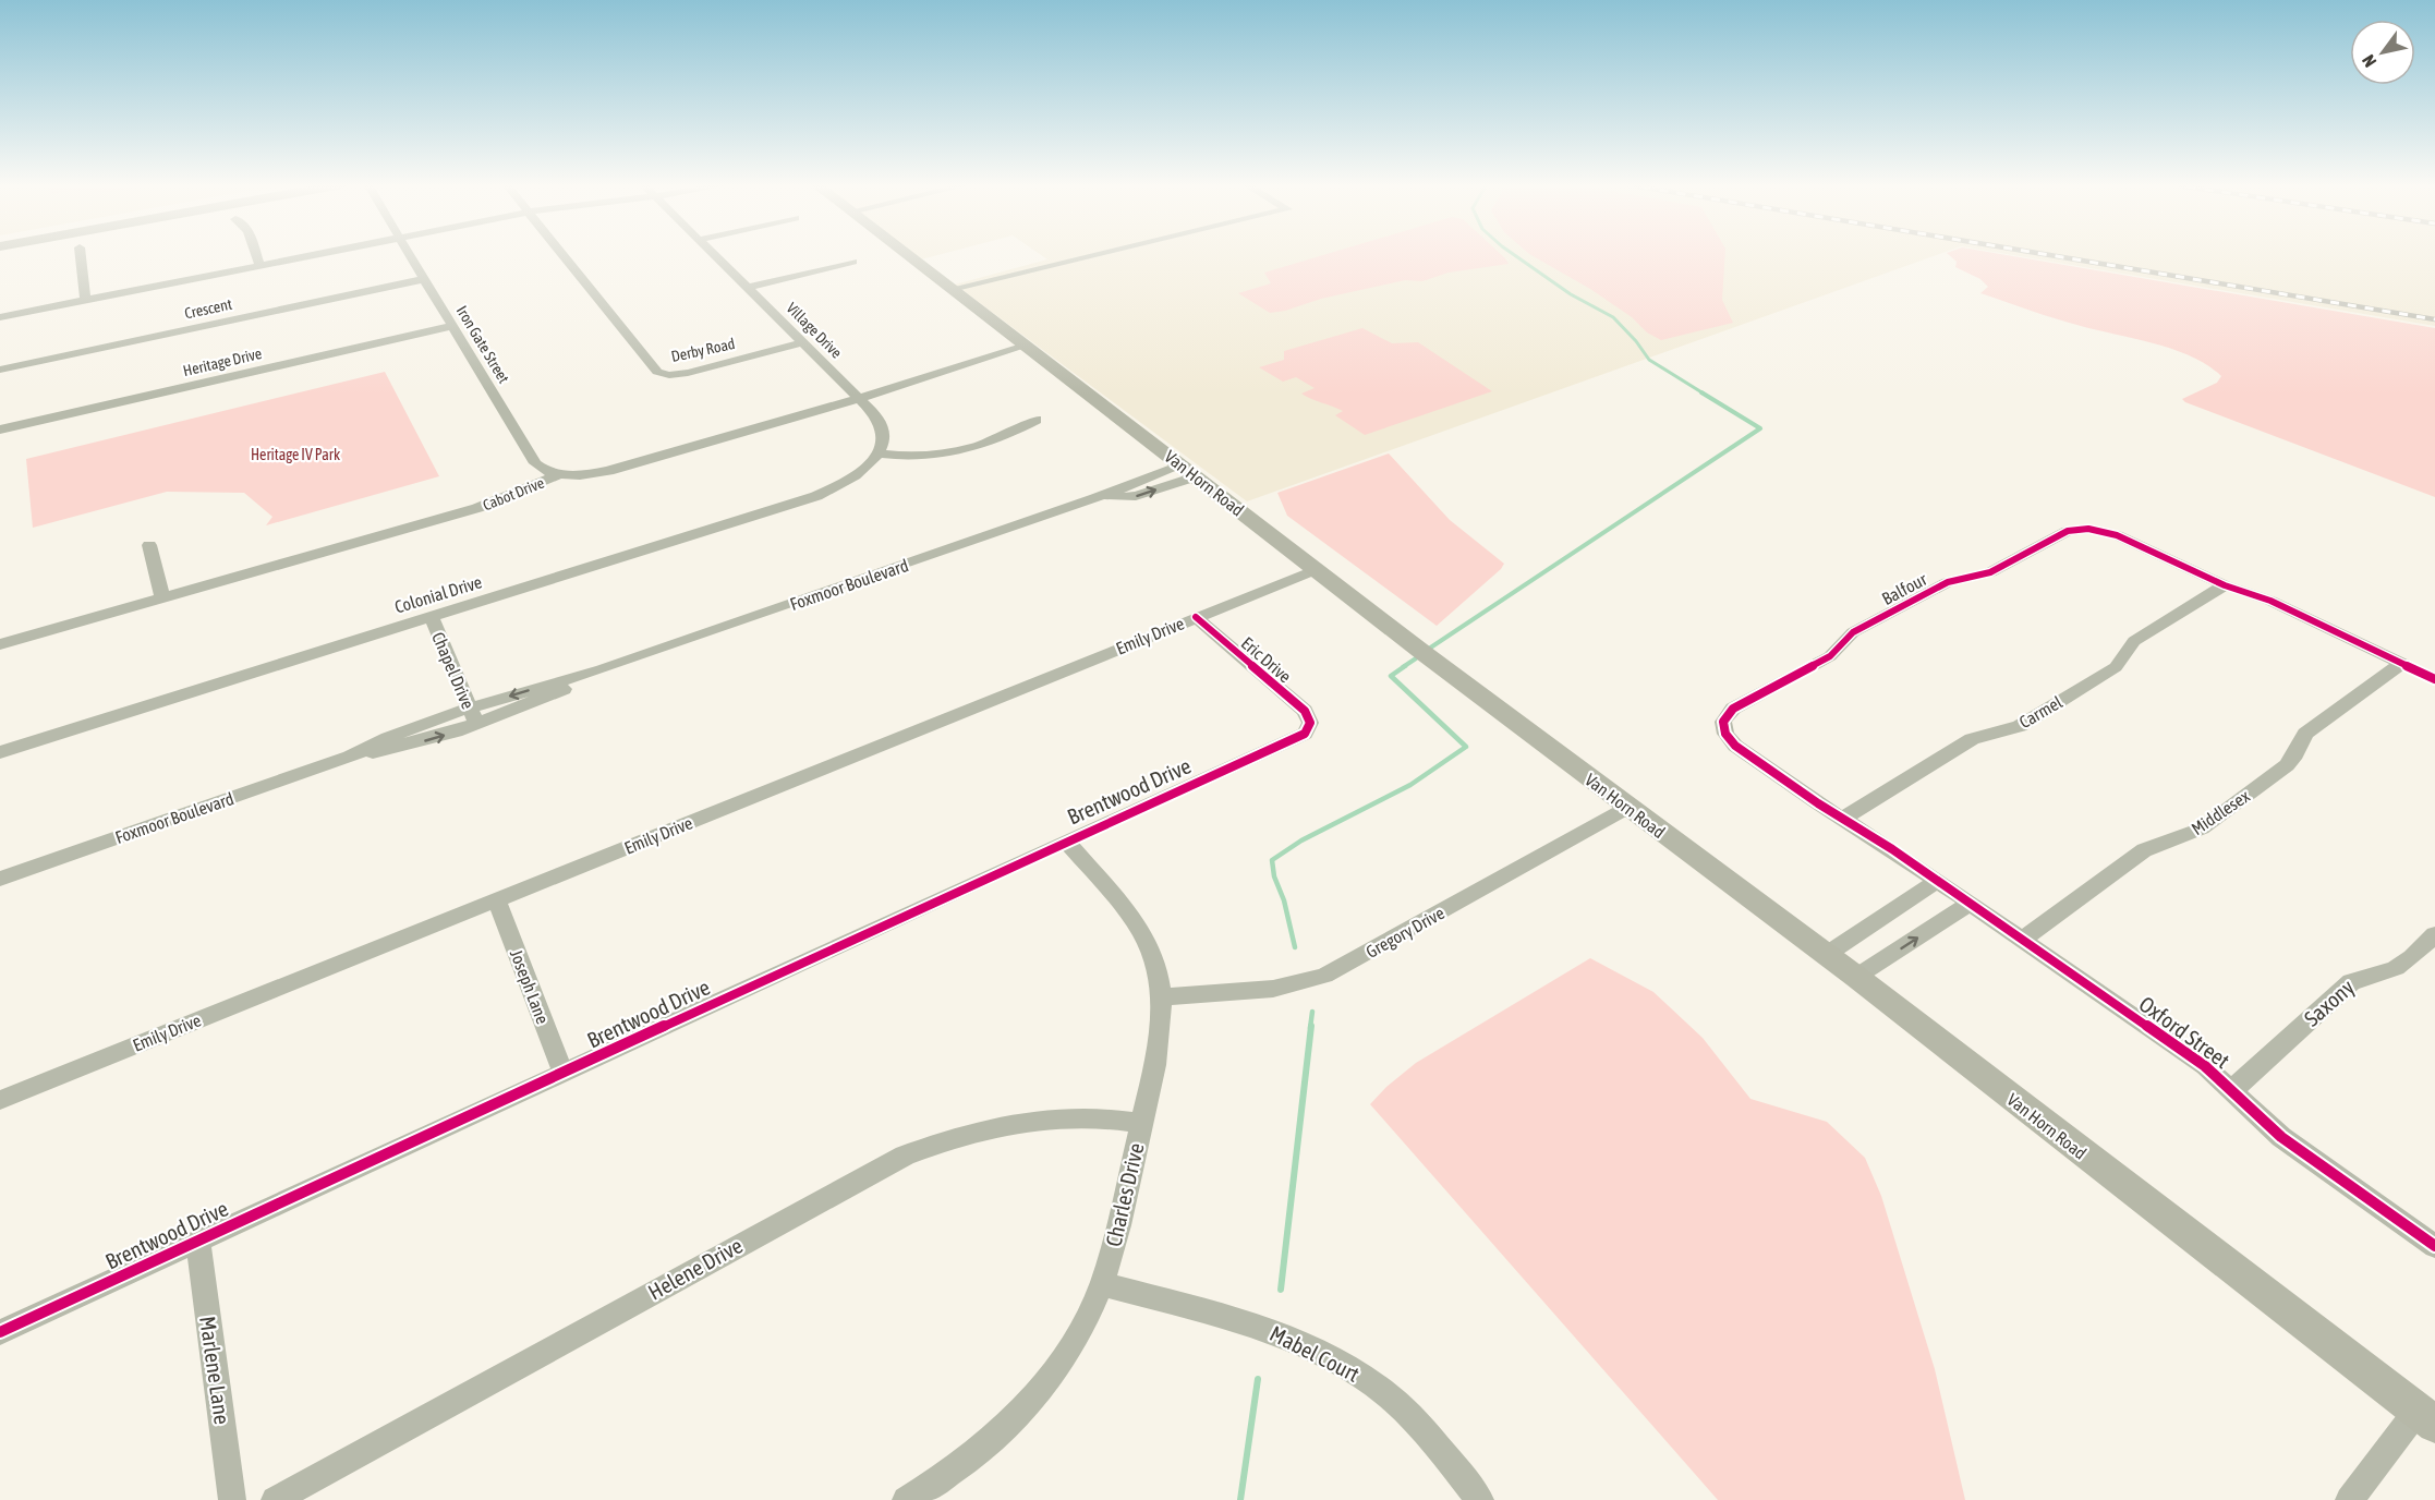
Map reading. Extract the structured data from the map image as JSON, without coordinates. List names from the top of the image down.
{
  "streets": {
    "main road": ["Van Horn Road"],
    "street": [
      "Crescent",
      "Village Drive",
      "Iron Gate Street",
      "Derby Road",
      "Heritage Drive",
      "Cabot Drive",
      "Foxmoor Boulevard",
      "Balfour",
      "Colonial Drive",
      "Emily Drive",
      "Eric Drive",
      "Chapel Drive",
      "Carmel",
      "Brentwood Drive",
      "Middlesex",
      "Gregory Drive",
      "Joseph Lane",
      "Saxony",
      "Oxford Street",
      "Charles Drive",
      "Helene Drive",
      "Mabel Court",
      "Marlene Lane"
    ]
  },
  "crossings": [
    ["Crescent", "Iron Gate Street"],
    ["Village Drive", "Derby Road"],
    ["Village Drive", "Cabot Drive"],
    ["Village Drive", "Colonial Drive"],
    ["Iron Gate Street", "Heritage Drive"],
    ["Iron Gate Street", "Cabot Drive"],
    ["Van Horn Road", "Cabot Drive"],
    ["Van Horn Road", "Foxmoor Boulevard"],
    ["Van Horn Road", "Emily Drive"],
    ["Van Horn Road", "Gregory Drive"],
    ["Foxmoor Boulevard", "Chapel Drive"],
    ["Balfour", "Carmel"],
    ["Balfour", "Middlesex"],
    ["Balfour", "Oxford Street"],
    ["Colonial Drive", "Chapel Drive"],
    ["Emily Drive", "Eric Drive"],
    ["Emily Drive", "Joseph Lane"],
    ["Eric Drive", "Brentwood Drive"],
    ["Brentwood Drive", "Joseph Lane"],
    ["Brentwood Drive", "Charles Drive"],
    ["Brentwood Drive", "Marlene Lane"],
    ["Middlesex", "Oxford Street"],
    ["Gregory Drive", "Charles Drive"],
    ["Saxony", "Oxford Street"],
    ["Charles Drive", "Helene Drive"],
    ["Charles Drive", "Mabel Court"]
  ],
  "parks": ["Heritage IV Park"],
  "north": "bottom left"
}
